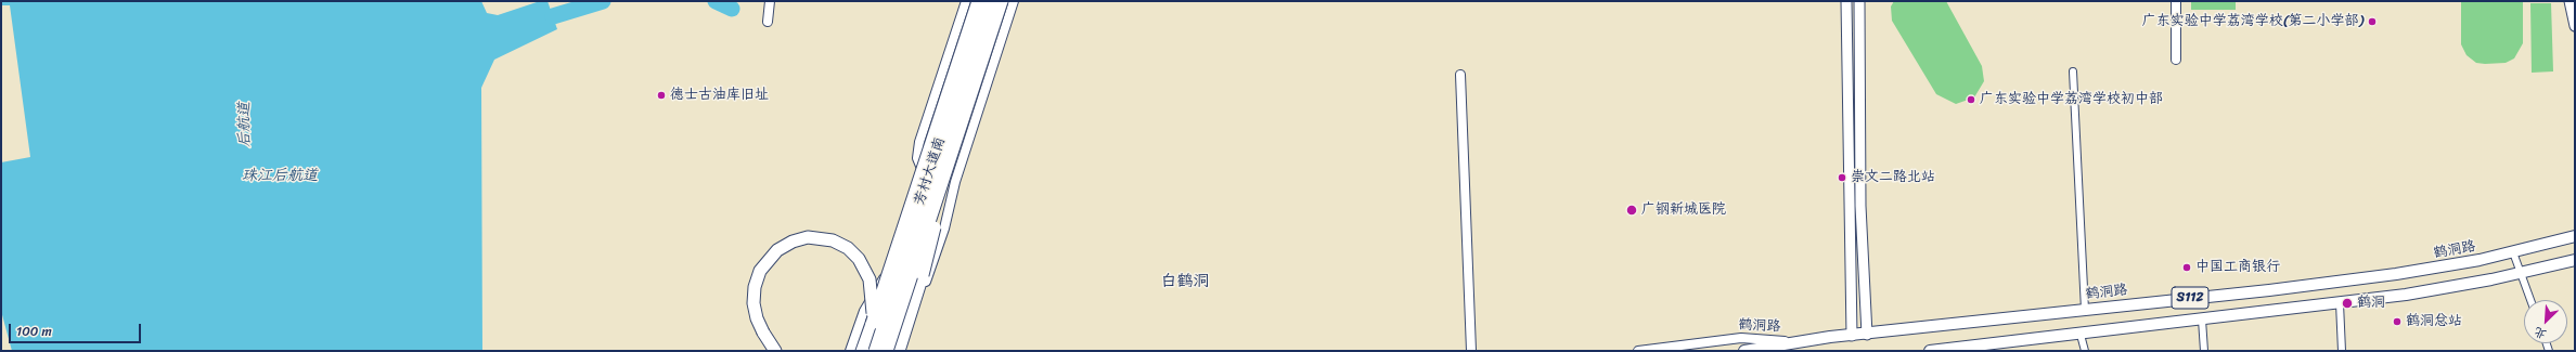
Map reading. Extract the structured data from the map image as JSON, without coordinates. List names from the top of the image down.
{
  "streets": {
    "highway": ["芳村大道南"],
    "main road": ["鹤洞路", "S112"]
  },
  "districts": ["白鹤洞"],
  "water": ["后航道", "珠江后航道"],
  "places": [
    "广东实验中学荔湾学校(第二小学部)",
    "德士古油库旧址",
    "广东实验中学荔湾学校初中部",
    "崇文二路北站",
    "广钢新城医院",
    "中国工商银行",
    "鹤洞",
    "鹤洞总站"
  ],
  "scale_bar": "100 m",
  "north": "bottom left"
}
